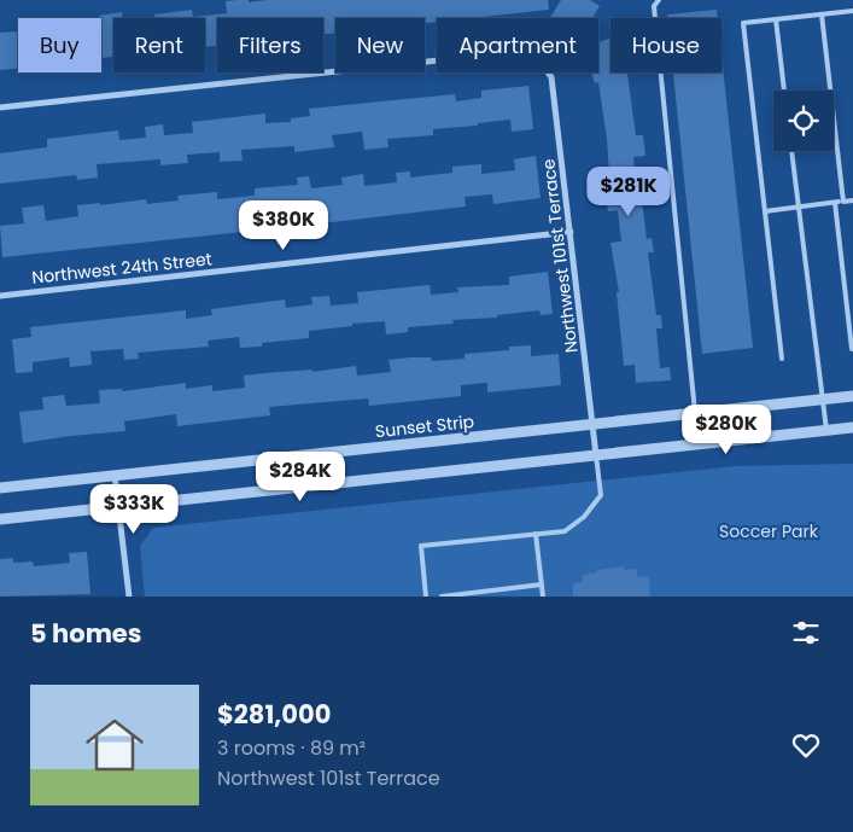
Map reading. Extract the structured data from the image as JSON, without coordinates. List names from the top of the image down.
{
  "streets": {
    "street": ["Northwest 101st Terrace", "Northwest 24th Street", "Sunset Strip"]
  },
  "crossings": [
    ["Northwest 101st Terrace", "Northwest 24th Street"],
    ["Northwest 101st Terrace", "Sunset Strip"]
  ],
  "parks": ["Soccer Park"],
  "page": {
    "chip": [
      "Buy",
      "Rent",
      "Filters",
      "New",
      "Apartment",
      "House"
    ],
    "price": [
      "$281K",
      "$380K",
      "$280K",
      "$284K",
      "$333K"
    ],
    "heading": "5 homes",
    "list": [
      {
        "name": "$281,000",
        "note": "3 rooms · 89 m² · Northwest 101st Terrace"
      }
    ]
  }
}
